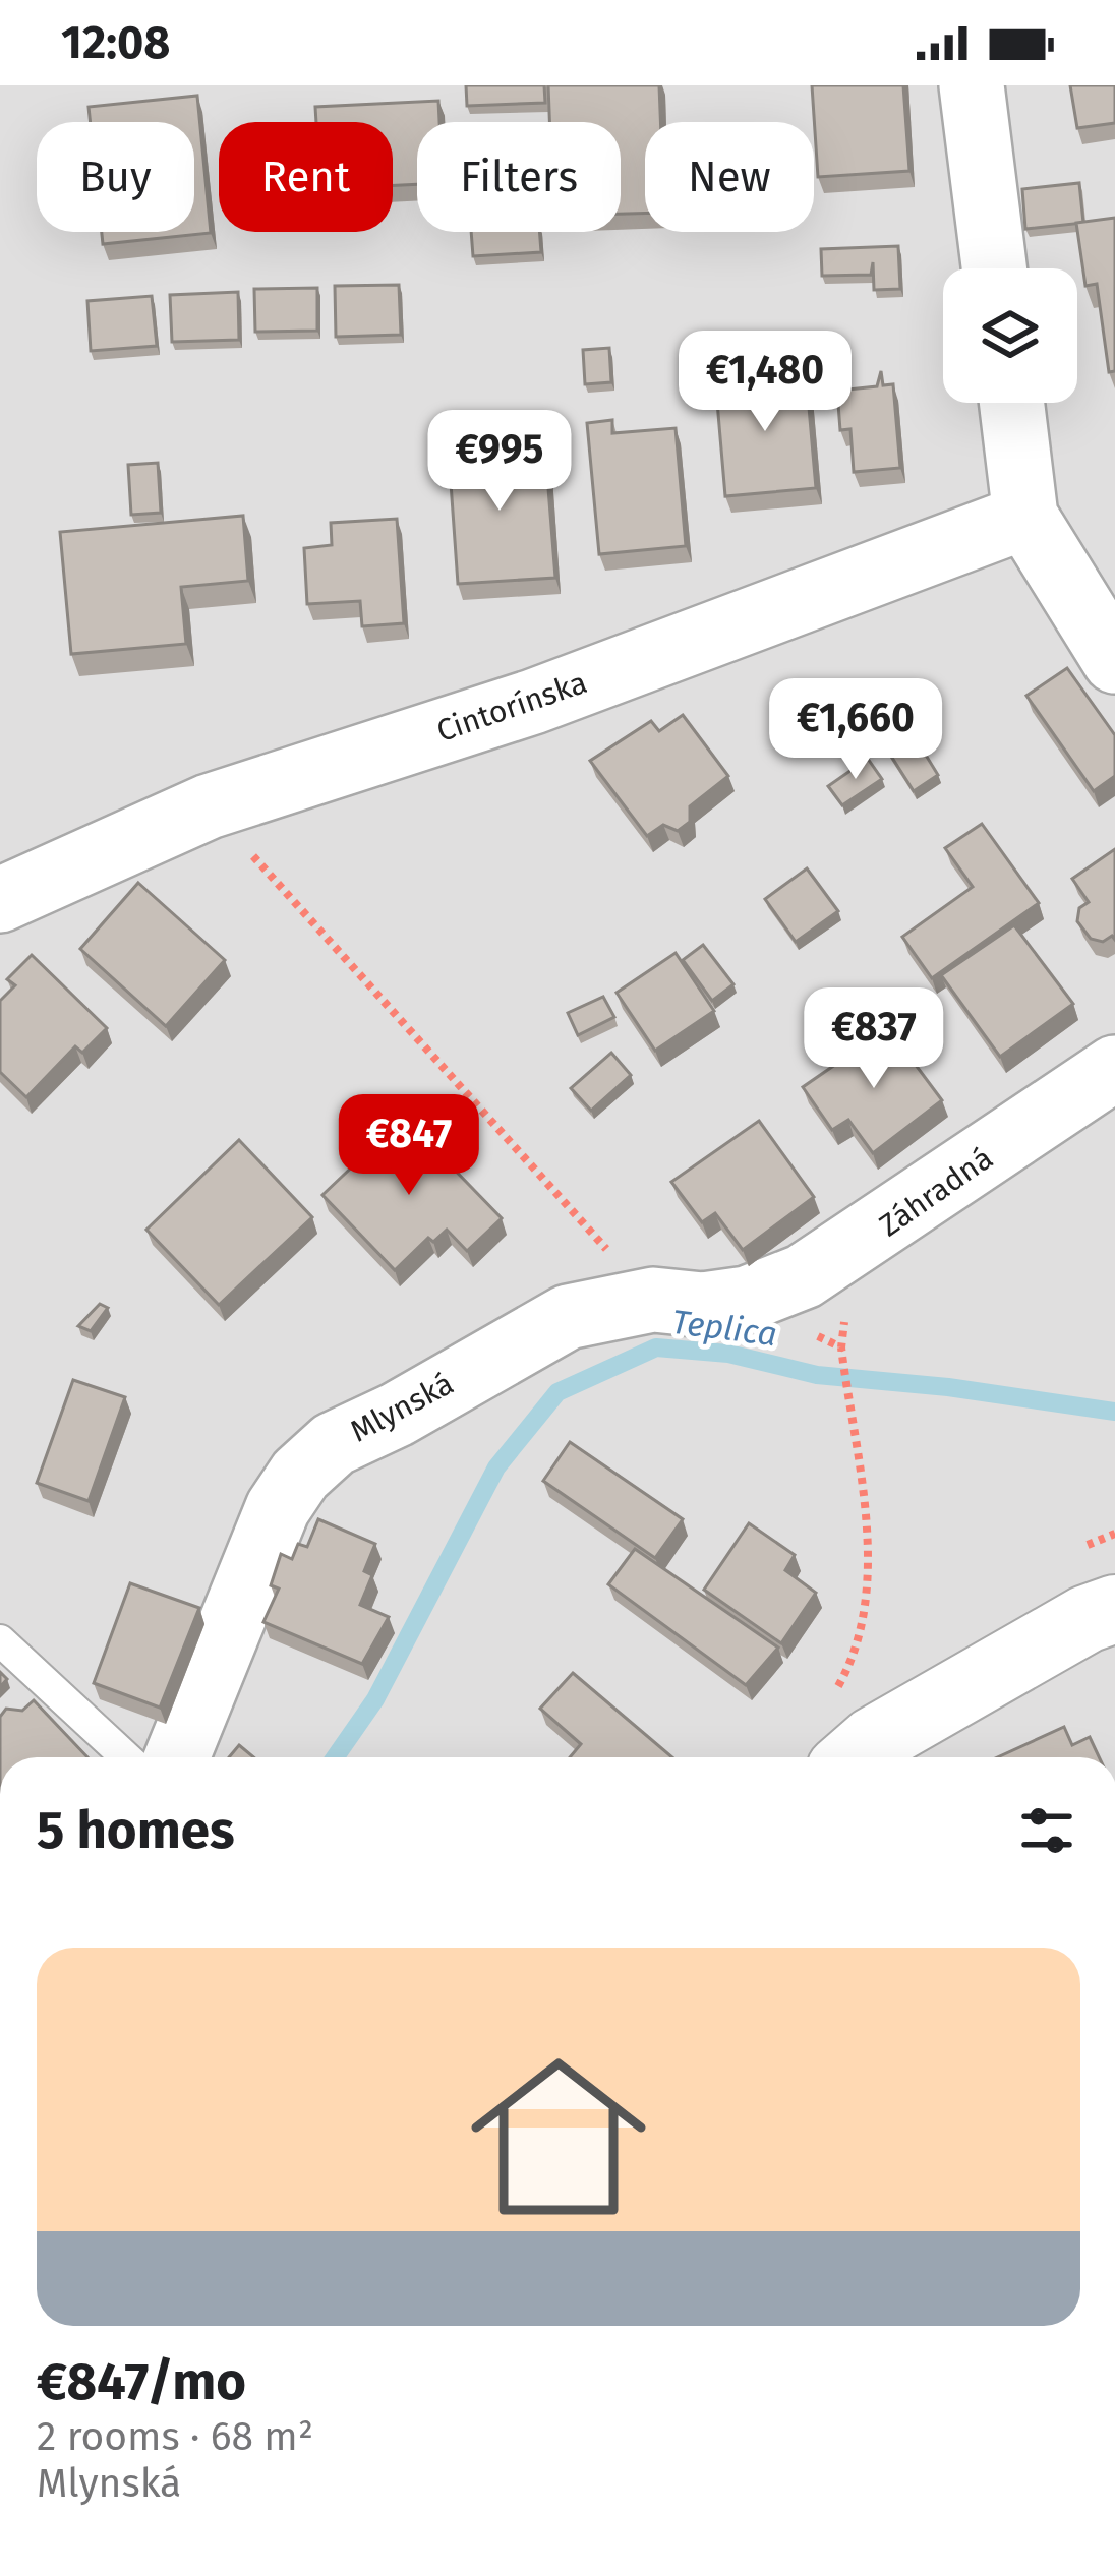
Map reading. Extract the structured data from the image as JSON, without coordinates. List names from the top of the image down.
{
  "streets": {
    "street": ["Cintorínska", "Záhradná", "Mlynská"]
  },
  "crossings": [
    ["Záhradná", "Mlynská"]
  ],
  "water": ["Teplica"],
  "page": {
    "status": "12:08",
    "chip": [
      "Buy",
      "Rent",
      "Filters",
      "New"
    ],
    "price": [
      "€1,480",
      "€995",
      "€1,660",
      "€837",
      "€847"
    ],
    "heading": "5 homes",
    "list": [
      {
        "name": "€847/mo",
        "note": "2 rooms · 68 m² · Mlynská"
      }
    ]
  }
}
